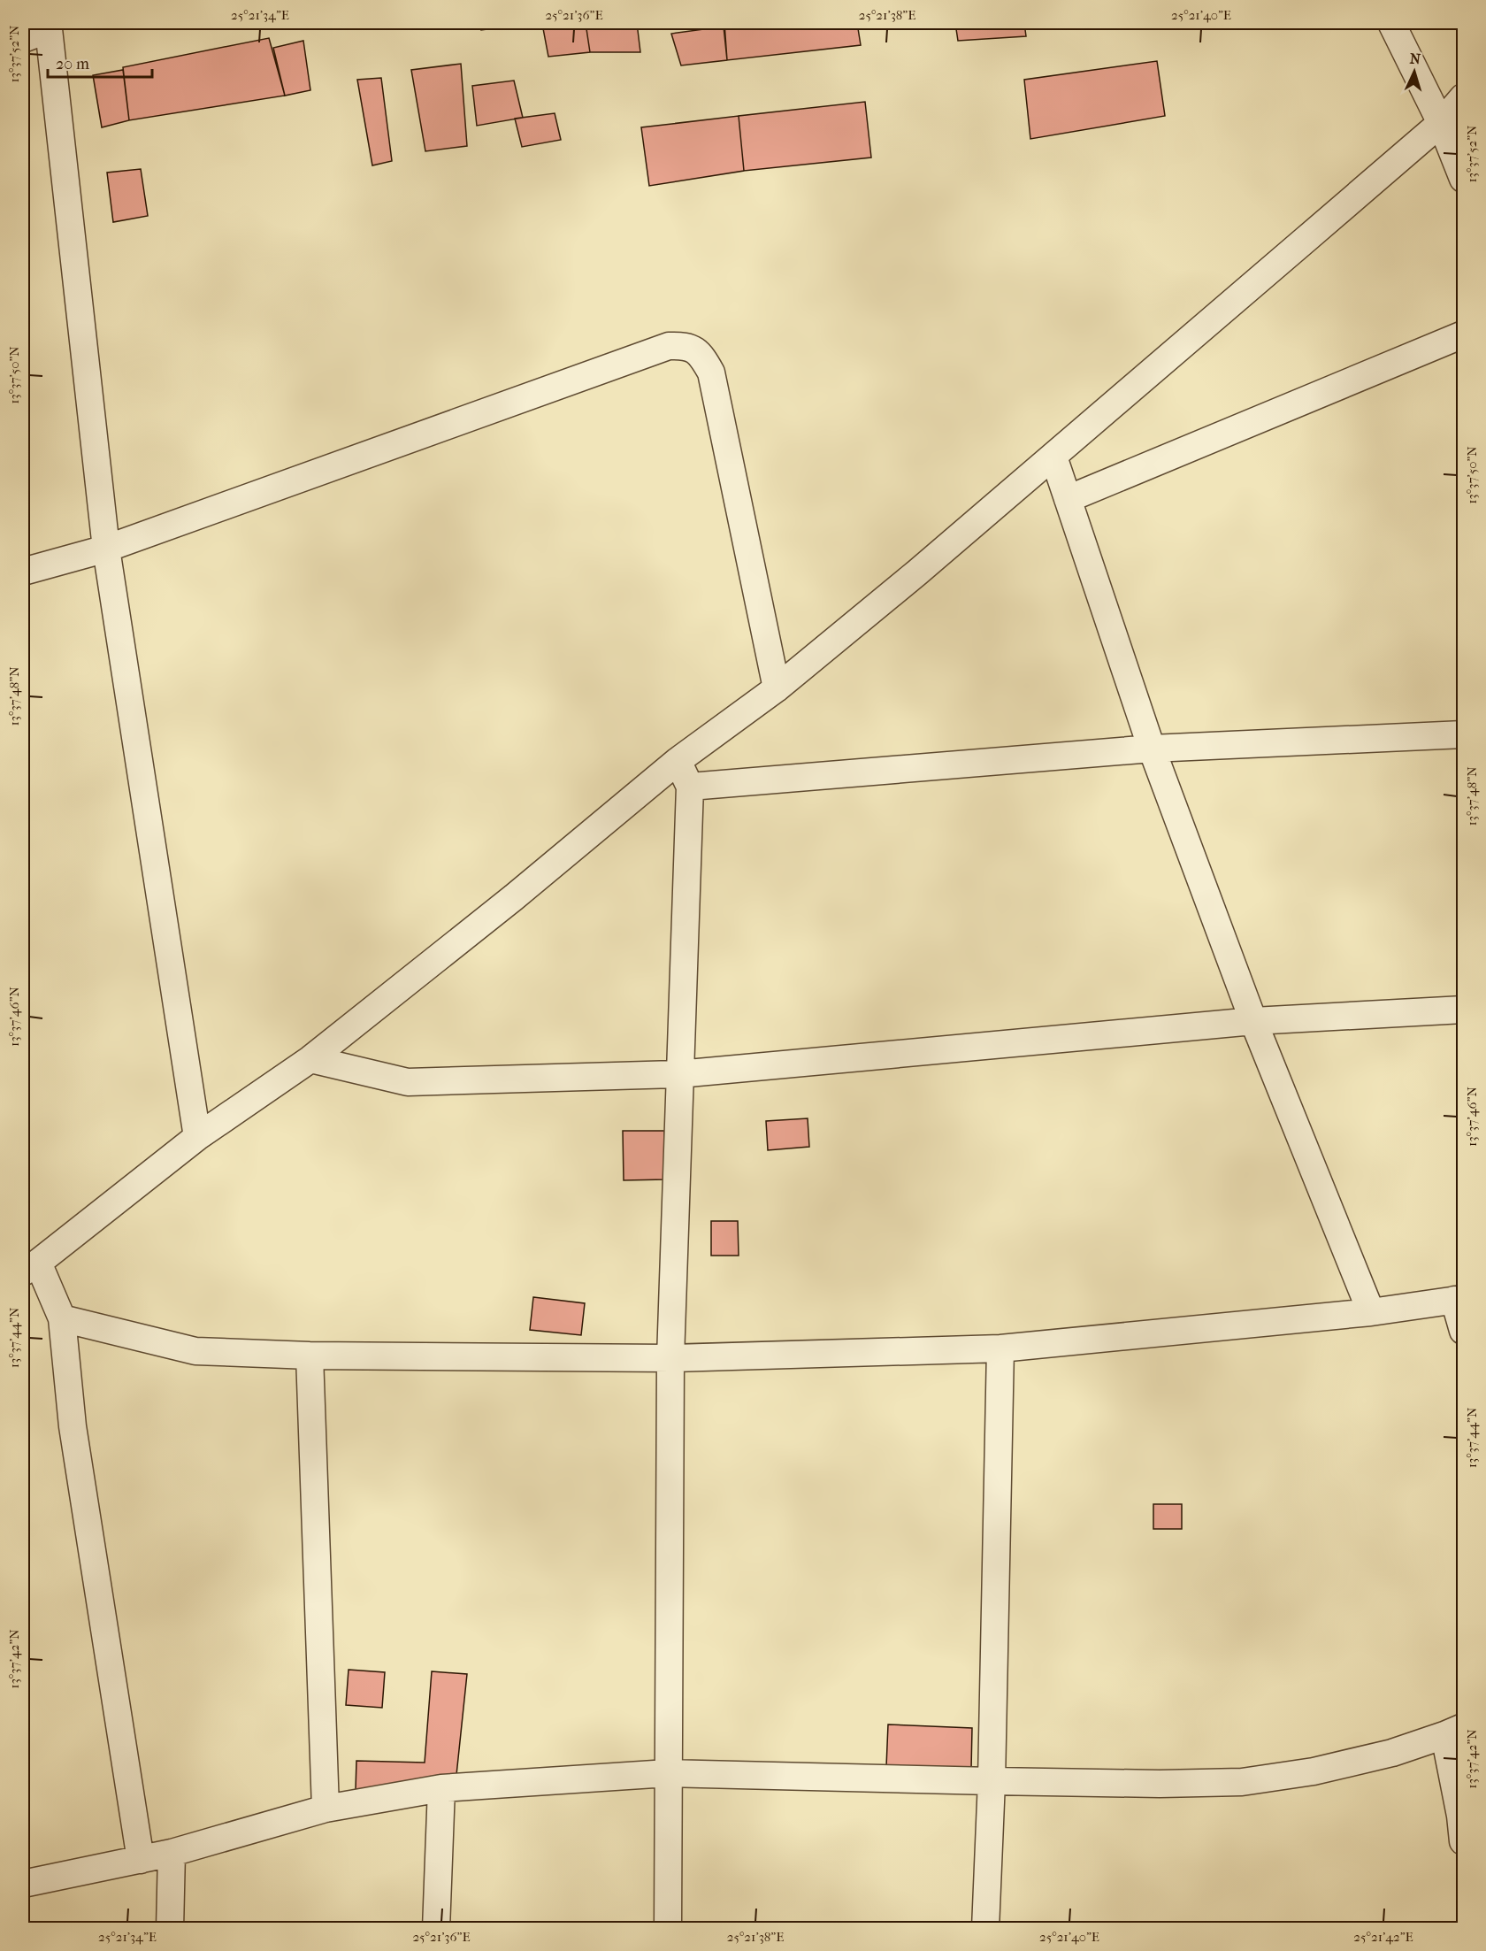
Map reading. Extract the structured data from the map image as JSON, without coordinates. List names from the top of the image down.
{
  "scale_bar": "20 m",
  "north": "top",
  "coordinates": [
    "25°21'34\"E",
    "25°21'36\"E",
    "25°21'38\"E",
    "25°21'40\"E",
    "13°37'52\"N",
    "13°37'50\"N",
    "13°37'48\"N",
    "13°37'46\"N",
    "13°37'44\"N",
    "13°37'42\"N",
    "25°21'42\"E"
  ]
}
